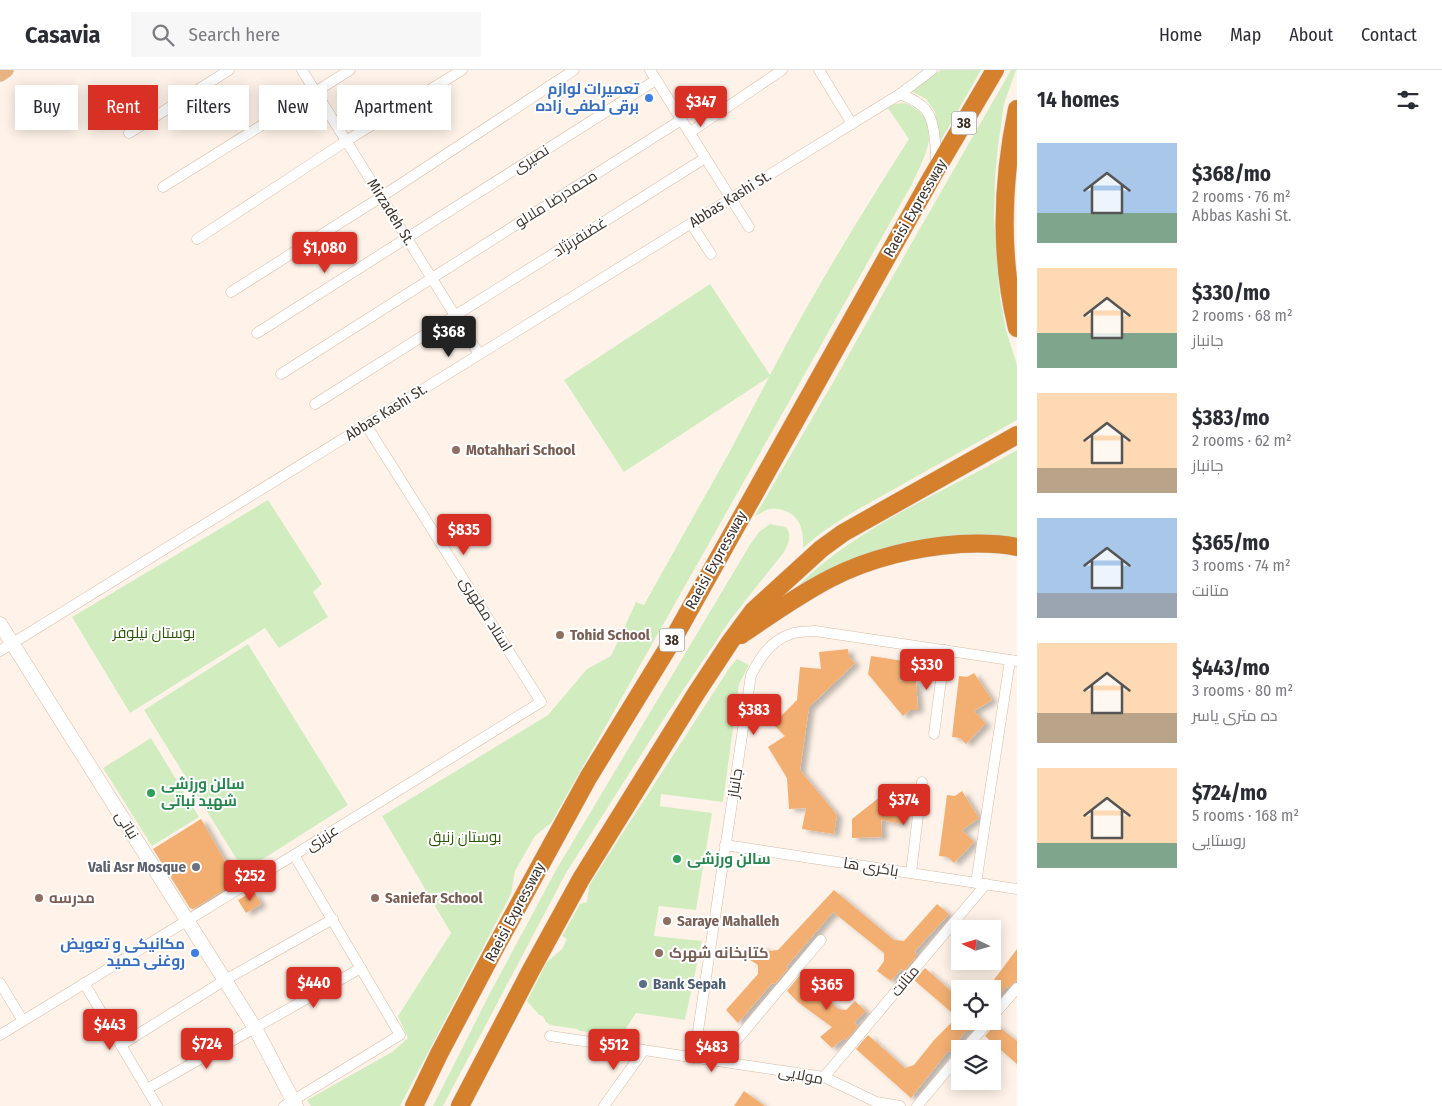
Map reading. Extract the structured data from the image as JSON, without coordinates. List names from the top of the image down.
{
  "streets": {
    "highway": ["38", "Raeisi Expressway"],
    "main road": ["نباتی"],
    "street": [
      "نصیری",
      "محمدرضا ملالو",
      "Abbas Kashi St.",
      "Mirzadeh St.",
      "غضنفرنژاد",
      "استاد مطهری",
      "جانباز",
      "عزیزی",
      "باکری ها",
      "متانت",
      "مولايی"
    ]
  },
  "crossings": [
    ["نصیری", "Mirzadeh St."],
    ["محمدرضا ملالو", "Mirzadeh St."],
    ["Abbas Kashi St.", "Mirzadeh St."],
    ["Abbas Kashi St.", "استاد مطهری"],
    ["Abbas Kashi St.", "نباتی"],
    ["Mirzadeh St.", "غضنفرنژاد"],
    ["استاد مطهری", "عزیزی"],
    ["جانباز", "باکری ها"],
    ["جانباز", "مولايی"],
    ["نباتی", "عزیزی"],
    ["باکری ها", "متانت"],
    ["متانت", "مولايی"]
  ],
  "parks": ["بوستان نیلوفر", "بوستان زنبق"],
  "places": [
    "تعمیرات لوازم برقی لطفی زاده",
    "Motahhari School",
    "Tohid School",
    "سالن ورزشی شهید نباتی",
    "سالن ورزشی",
    "Vali Asr Mosque",
    "مدرسه",
    "Saniefar School",
    "Saraye Mahalleh",
    "مکانیکی و تعویض روغنی حمید",
    "کتابخانه شهرک",
    "Bank Sepah"
  ],
  "north": "left",
  "page": {
    "header": "Casavia",
    "search": "Search here",
    "nav": [
      "Home",
      "Map",
      "About",
      "Contact"
    ],
    "heading": "14 homes",
    "chip": [
      "Buy",
      "Rent",
      "Filters",
      "New",
      "Apartment"
    ],
    "price": [
      "$347",
      "$1,080",
      "$368",
      "$835",
      "$330",
      "$383",
      "$374",
      "$252",
      "$440",
      "$365",
      "$443",
      "$724",
      "$512",
      "$483"
    ],
    "list": [
      {
        "name": "$368/mo",
        "note": "2 rooms · 76 m² · Abbas Kashi St."
      },
      {
        "name": "$330/mo",
        "note": "2 rooms · 68 m² · جانباز"
      },
      {
        "name": "$383/mo",
        "note": "2 rooms · 62 m² · جانباز"
      },
      {
        "name": "$365/mo",
        "note": "3 rooms · 74 m² · متانت"
      },
      {
        "name": "$443/mo",
        "note": "3 rooms · 80 m² · ده متری یاسر"
      },
      {
        "name": "$724/mo",
        "note": "5 rooms · 168 m² · روستایی"
      }
    ]
  }
}
